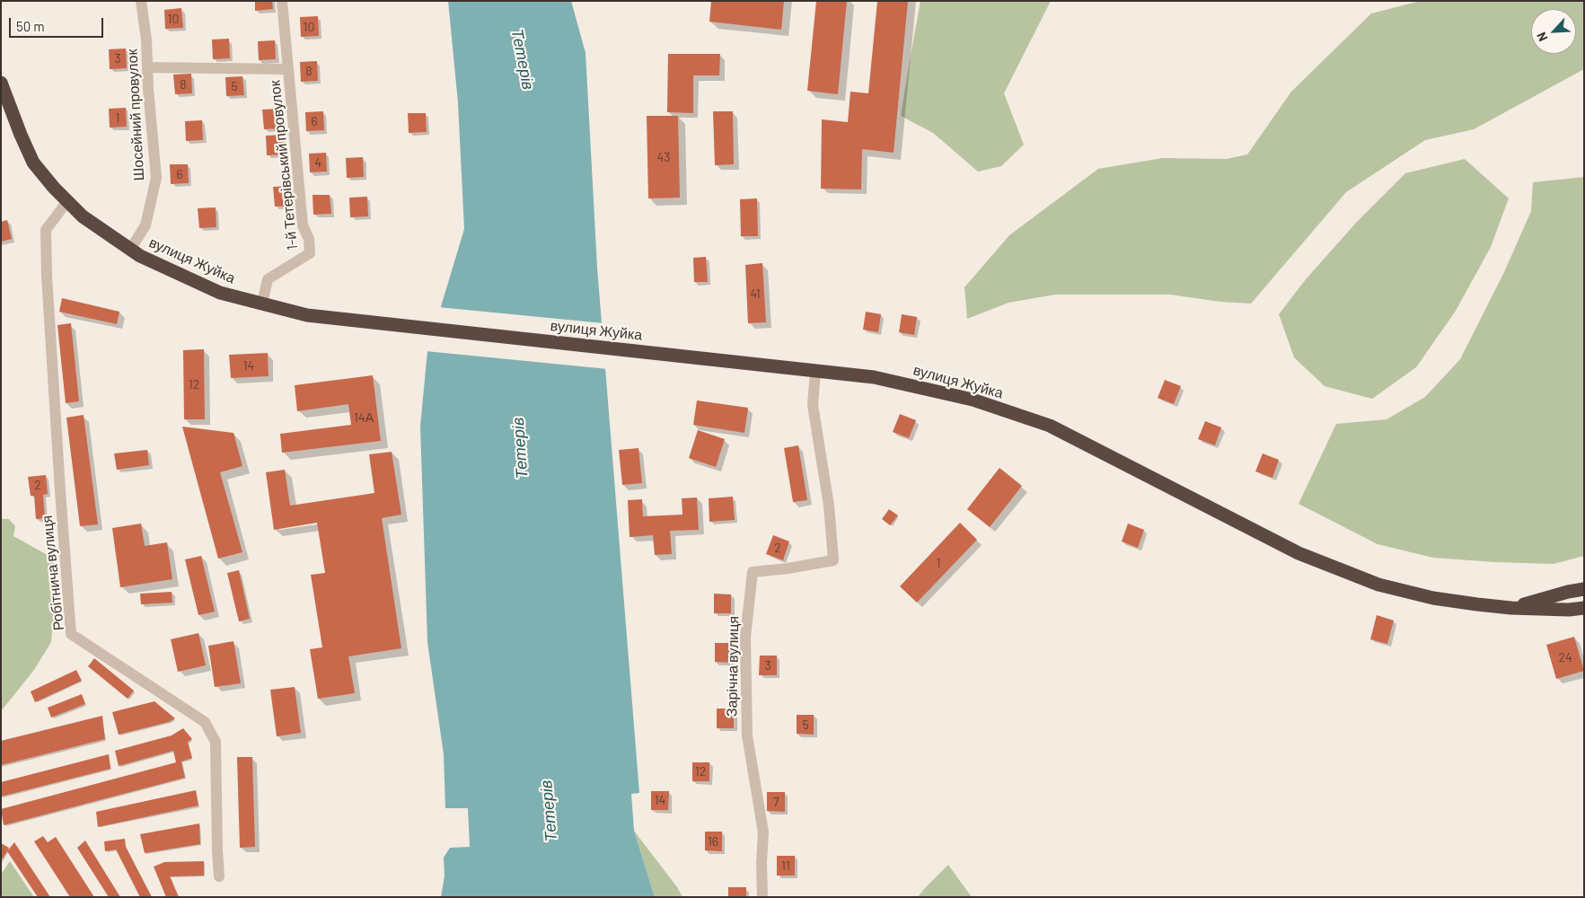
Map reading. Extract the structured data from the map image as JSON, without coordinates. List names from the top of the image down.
{
  "streets": {
    "highway": ["вулиця Жуйка"],
    "street": [
      "Шосейний провулок",
      "1-й Тетерівський провулок",
      "Робітнича вулиця",
      "Зарічна вулиця"
    ]
  },
  "crossings": [
    ["Шосейний провулок", "вулиця Жуйка"],
    ["1-й Тетерівський провулок", "вулиця Жуйка"],
    ["вулиця Жуйка", "Робітнича вулиця"],
    ["вулиця Жуйка", "Зарічна вулиця"]
  ],
  "water": ["Тетерів"],
  "house_numbers": [
    "10",
    "10",
    "3",
    "8",
    "8",
    "5",
    "1",
    "6",
    "43",
    "4",
    "6",
    "41",
    "14",
    "12",
    "14А",
    "2",
    "2",
    "1",
    "24",
    "3",
    "5",
    "12",
    "14",
    "7",
    "16",
    "11"
  ],
  "scale_bar": "50 m",
  "north": "bottom left"
}
